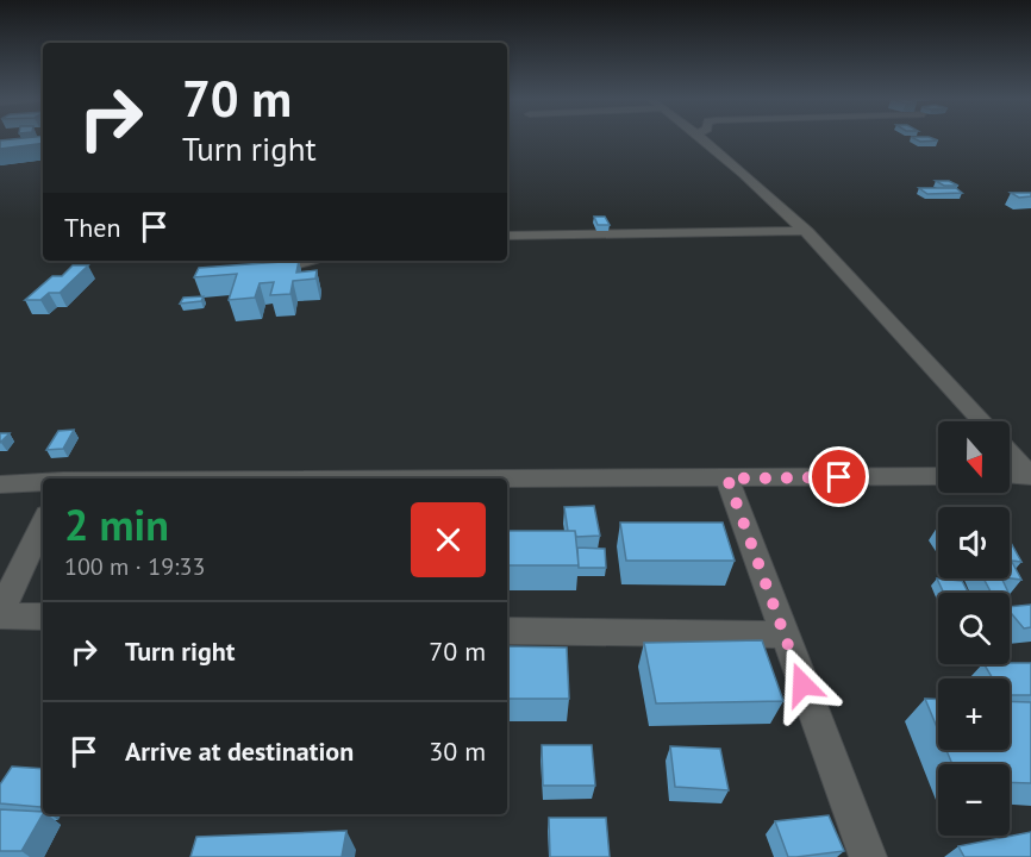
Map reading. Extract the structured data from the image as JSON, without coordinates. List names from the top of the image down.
{
  "north": "bottom",
  "page": {
    "turn": ["70 m", "Turn right"],
    "then": "Then",
    "map_buttons": ["+", "−"],
    "heading": ["2 min", "100 m · 19:33"],
    "list": [
      {
        "name": "Turn right",
        "value": "70 m"
      },
      {
        "name": "Arrive at destination",
        "value": "30 m"
      }
    ]
  }
}
